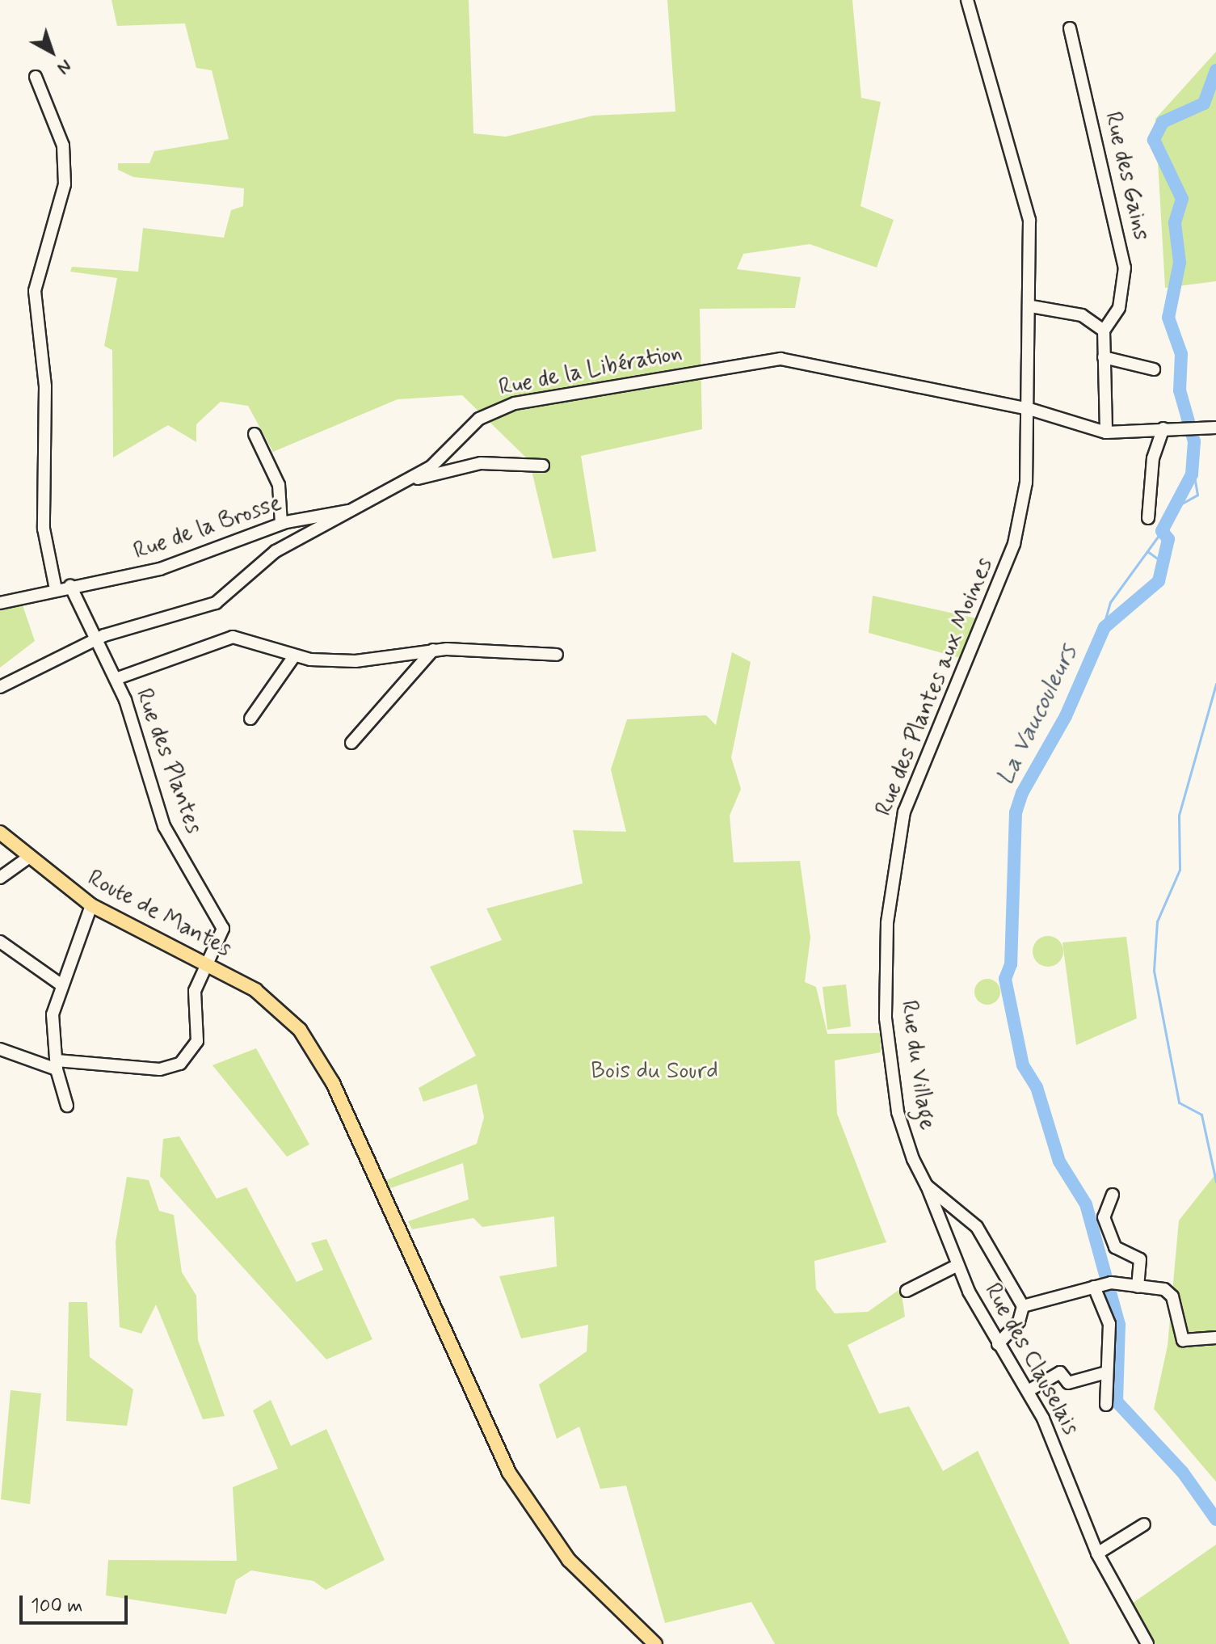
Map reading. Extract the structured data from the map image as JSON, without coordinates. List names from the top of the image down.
{
  "streets": {
    "main road": ["Route de Mantes"],
    "street": [
      "Rue des Gains",
      "Rue de la Libération",
      "Rue de la Brosse",
      "Rue des Plantes aux Moines",
      "Rue des Plantes",
      "Rue du Village",
      "Rue des Clauselais"
    ]
  },
  "crossings": [
    ["Rue de la Libération", "Rue de la Brosse"],
    ["Rue de la Libération", "Rue des Plantes aux Moines"],
    ["Rue de la Libération", "Rue des Plantes"],
    ["Rue de la Brosse", "Rue des Plantes"],
    ["Rue des Plantes aux Moines", "Rue du Village"],
    ["Rue des Plantes", "Route de Mantes"],
    ["Rue du Village", "Rue des Clauselais"]
  ],
  "water": ["La Vaucouleurs"],
  "parks": ["Bois du Sourd"],
  "scale_bar": "100 m",
  "north": "bottom right"
}
